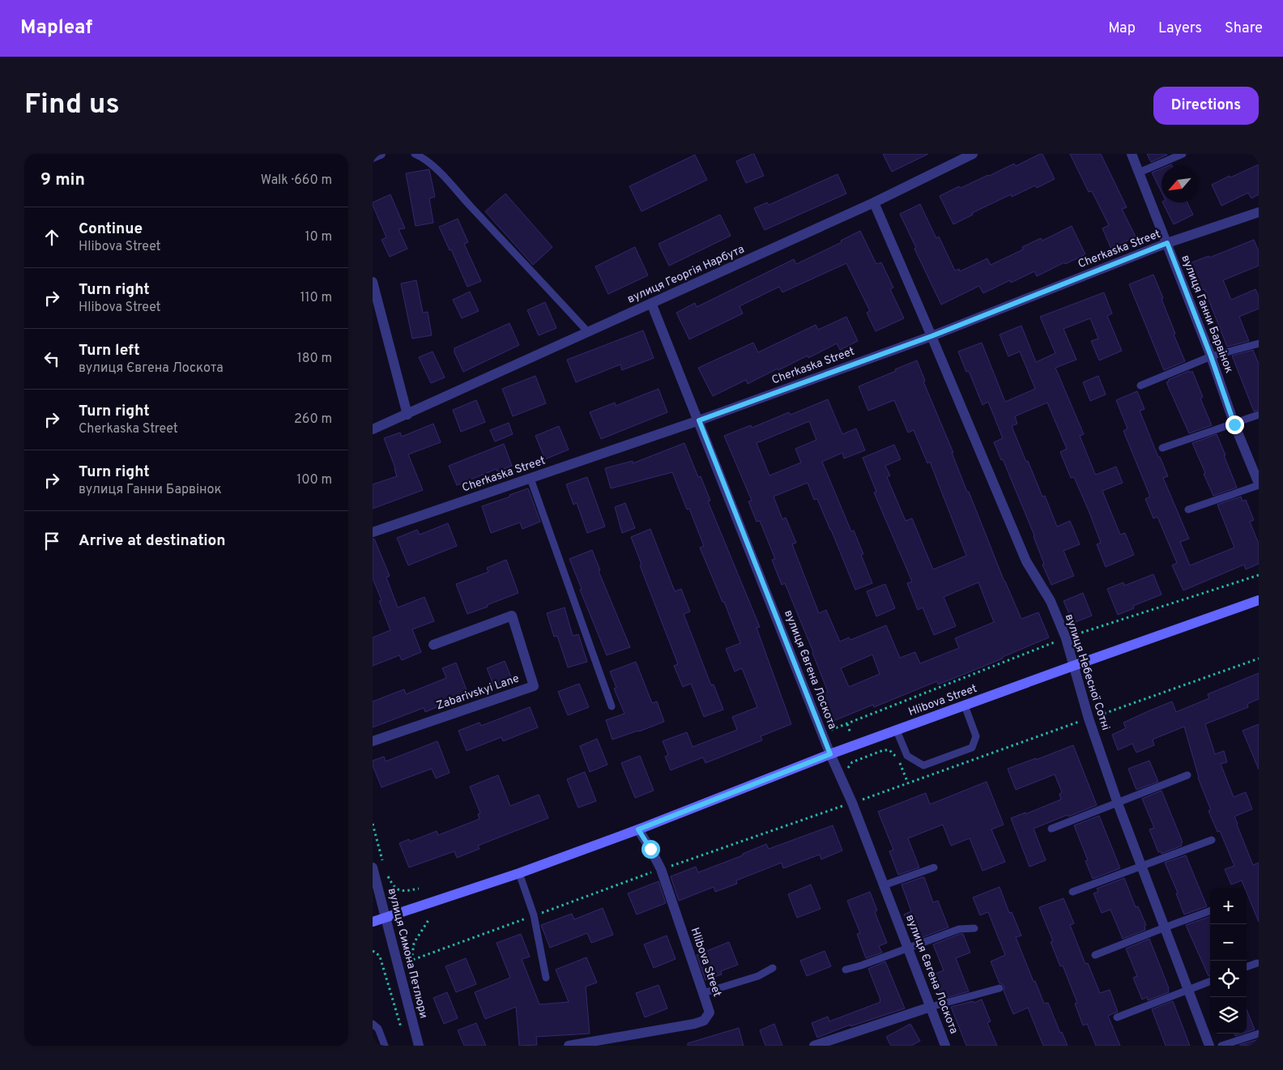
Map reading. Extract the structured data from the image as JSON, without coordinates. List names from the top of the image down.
{
  "streets": {
    "main road": ["Hlibova Street"],
    "street": [
      "Cherkaska Street",
      "вулиця Георгія Нарбута",
      "вулиця Ганни Барвінок",
      "вулиця Євгена Лоскота",
      "вулиця Небесної Сотні",
      "Zabarivskyi Lane",
      "вулиця Симона Петлюри"
    ]
  },
  "crossings": [
    ["Cherkaska Street", "вулиця Ганни Барвінок"],
    ["Cherkaska Street", "вулиця Євгена Лоскота"],
    ["Cherkaska Street", "вулиця Небесної Сотні"],
    ["вулиця Георгія Нарбута", "вулиця Євгена Лоскота"],
    ["вулиця Георгія Нарбута", "вулиця Небесної Сотні"],
    ["вулиця Євгена Лоскота", "Hlibova Street"],
    ["вулиця Небесної Сотні", "Hlibova Street"],
    ["Hlibova Street", "вулиця Симона Петлюри"]
  ],
  "north": "bottom left",
  "page": {
    "header": "Mapleaf",
    "nav": ["Map", "Layers", "Share"],
    "buttons": "Directions",
    "title": "Find us",
    "heading": ["9 min", "Walk · 660 m"],
    "list": [
      ["Continue", "Hlibova Street", "10 m"],
      ["Turn right", "Hlibova Street", "110 m"],
      ["Turn left", "вулиця Євгена Лоскота", "180 m"],
      ["Turn right", "Cherkaska Street", "260 m"],
      ["Turn right", "вулиця Ганни Барвінок", "100 m"],
      "Arrive at destination"
    ],
    "map_buttons": ["+", "−"]
  }
}
